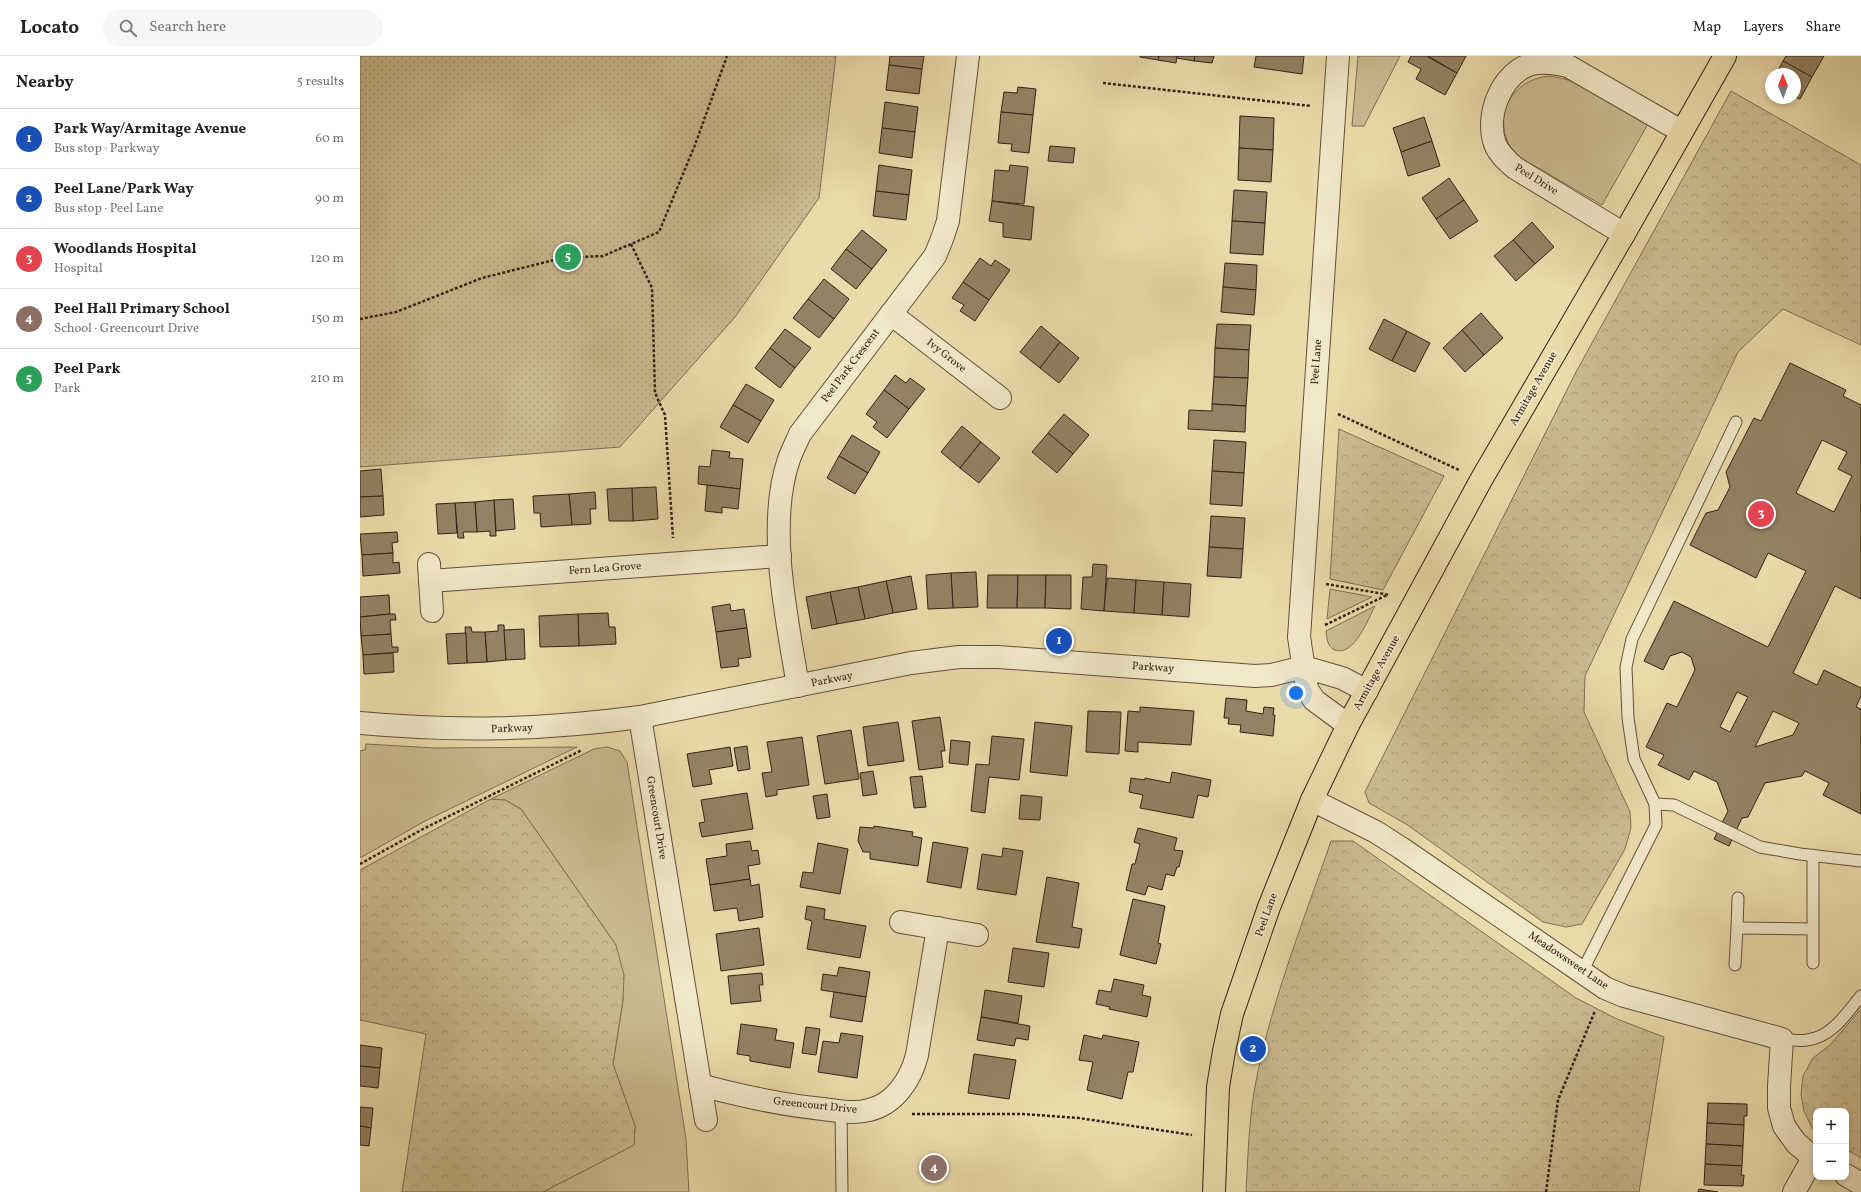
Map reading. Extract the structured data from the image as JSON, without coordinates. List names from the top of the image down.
{
  "streets": {
    "main road": ["Peel Lane", "Armitage Avenue"],
    "street": [
      "Peel Drive",
      "Ivy Grove",
      "Peel Park Crescent",
      "Fern Lea Grove",
      "Parkway",
      "Greencourt Drive",
      "Meadowsweet Lane"
    ]
  },
  "crossings": [
    ["Peel Drive", "Armitage Avenue"],
    ["Ivy Grove", "Peel Park Crescent"],
    ["Peel Lane", "Armitage Avenue"],
    ["Peel Lane", "Parkway"],
    ["Peel Lane", "Meadowsweet Lane"],
    ["Peel Park Crescent", "Fern Lea Grove"],
    ["Peel Park Crescent", "Parkway"],
    ["Parkway", "Greencourt Drive"]
  ],
  "north": "top",
  "page": {
    "header": "Locato",
    "search": "Search here",
    "nav": ["Map", "Layers", "Share"],
    "heading": ["Nearby", "5 results"],
    "list": [
      {
        "mark": "1",
        "name": "Park Way/Armitage Avenue",
        "note": "Bus stop · Parkway",
        "value": "60 m"
      },
      {
        "mark": "2",
        "name": "Peel Lane/Park Way",
        "note": "Bus stop · Peel Lane",
        "value": "90 m"
      },
      {
        "mark": "3",
        "name": "Woodlands Hospital",
        "note": "Hospital",
        "value": "120 m"
      },
      {
        "mark": "4",
        "name": "Peel Hall Primary School",
        "note": "School · Greencourt Drive",
        "value": "150 m"
      },
      {
        "mark": "5",
        "name": "Peel Park",
        "note": "Park",
        "value": "210 m"
      }
    ],
    "pins": [
      "5",
      "3",
      "1",
      "2",
      "4"
    ],
    "map_buttons": ["+", "−"]
  }
}
